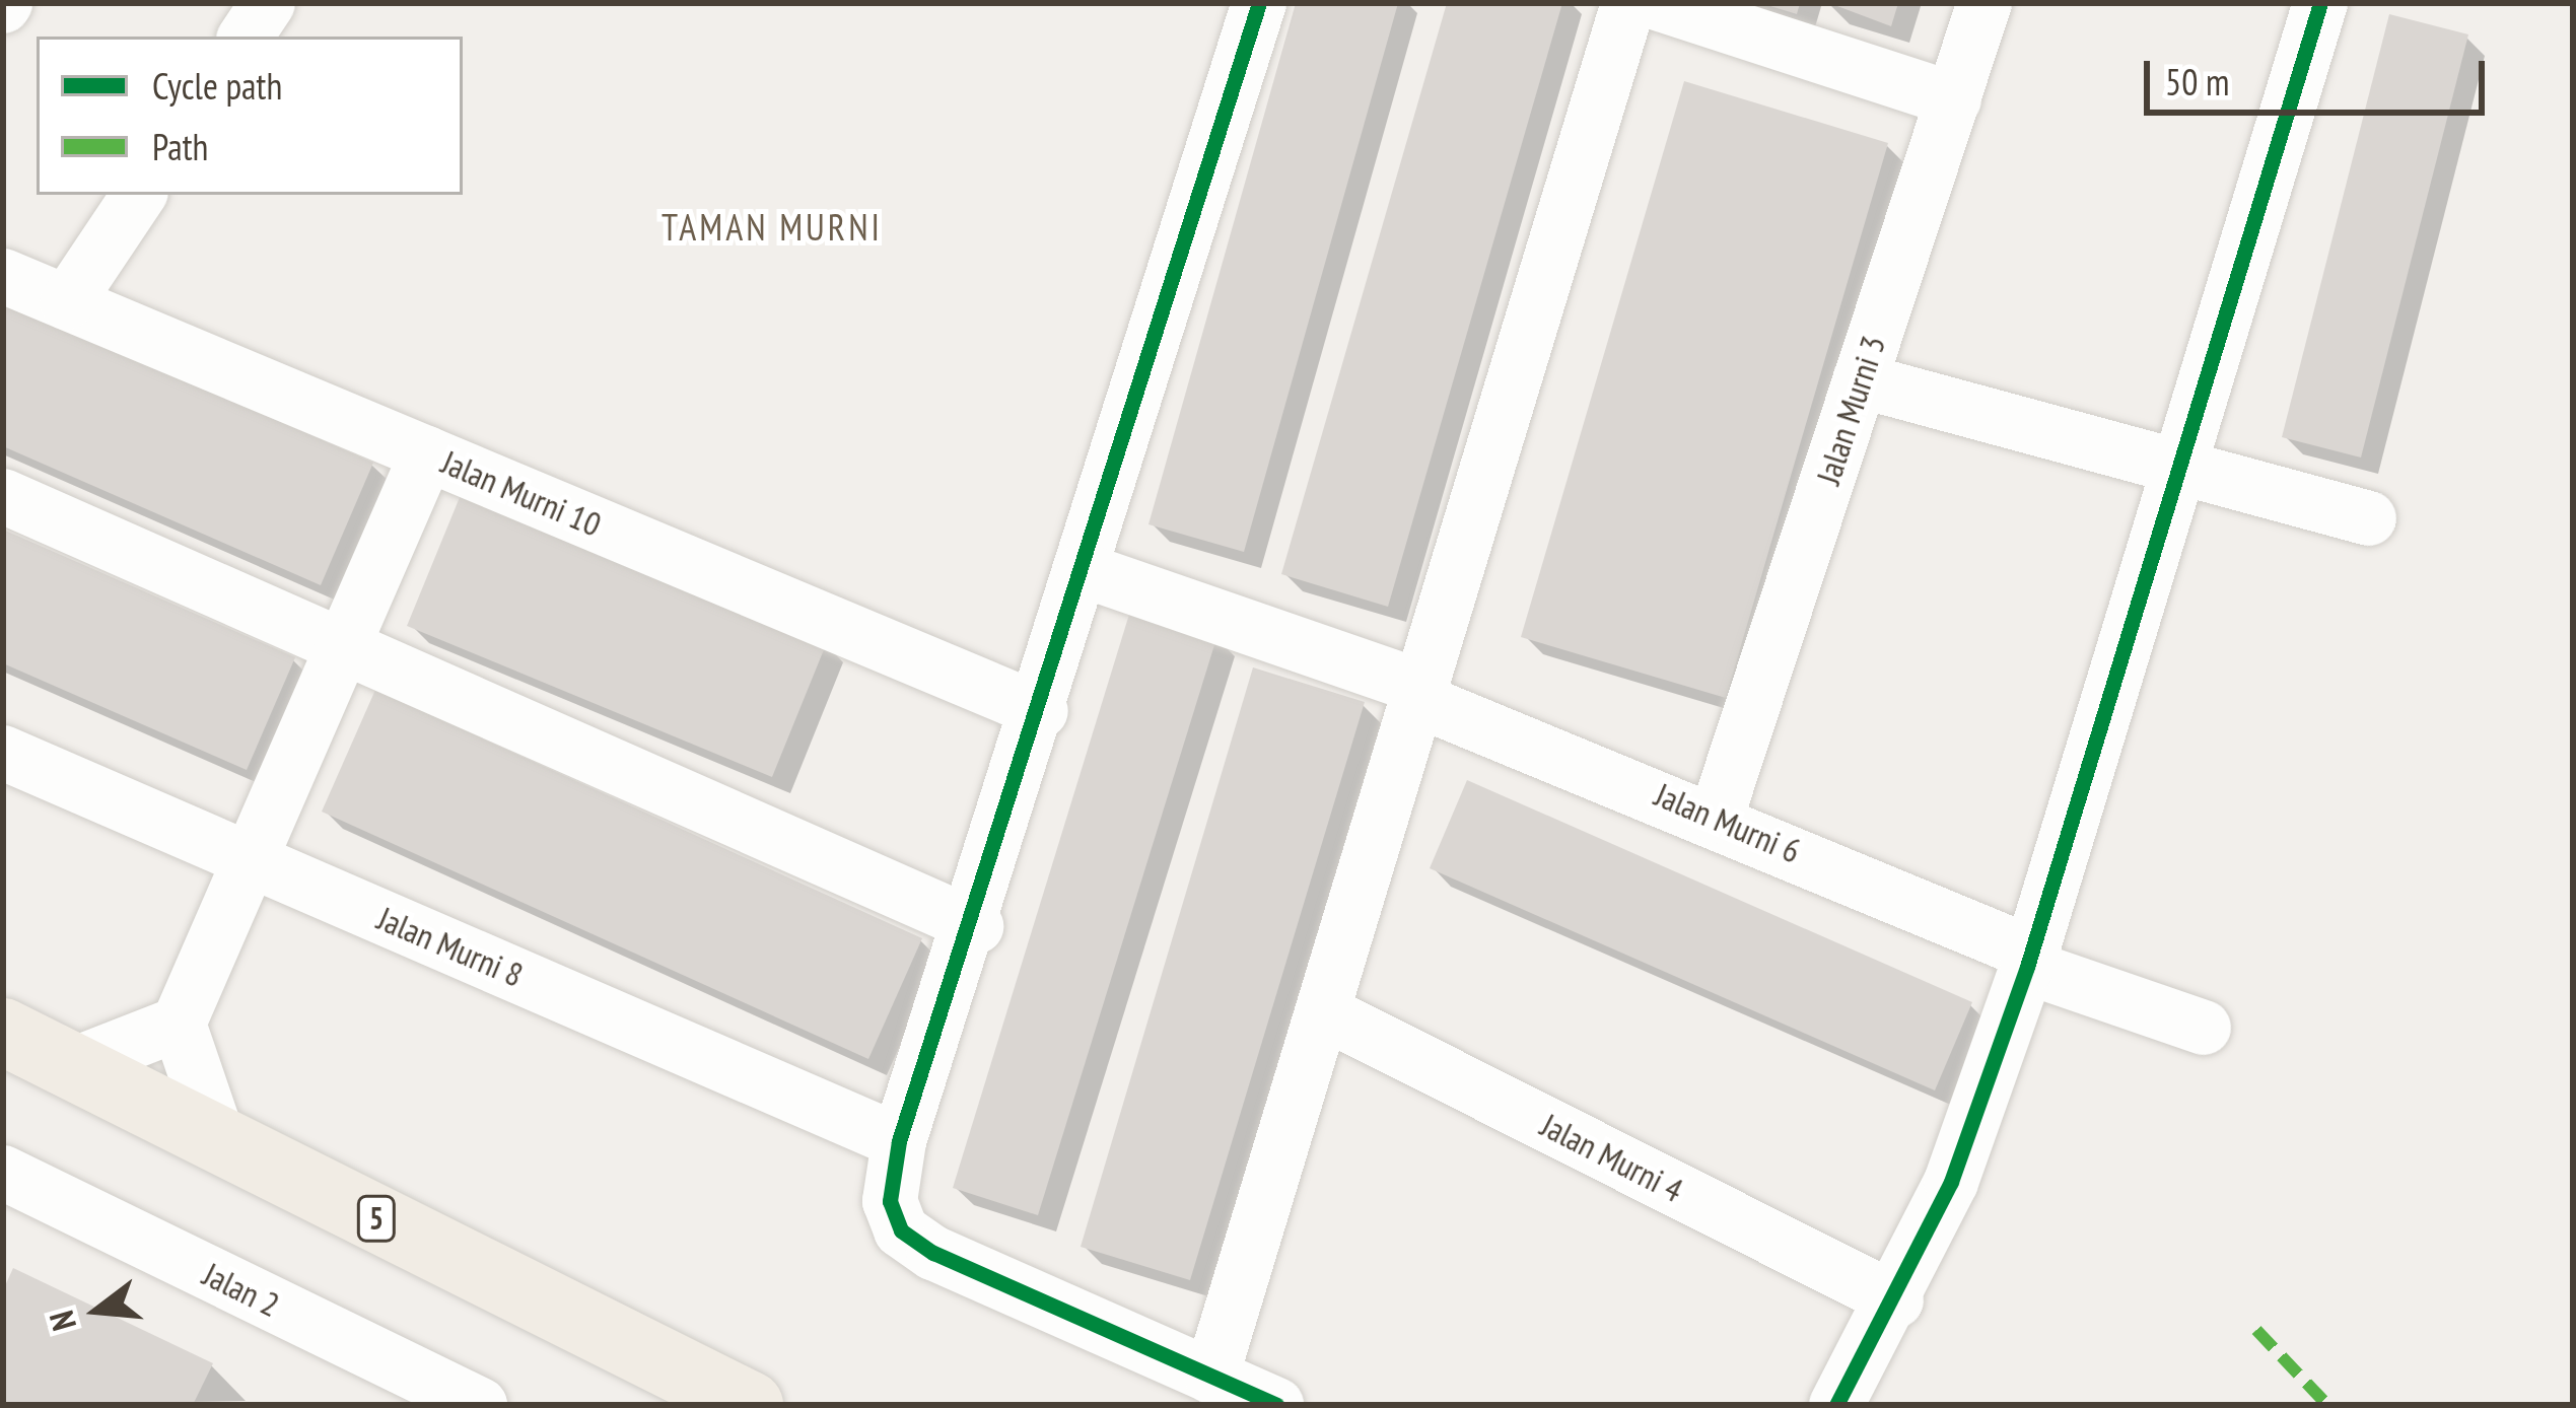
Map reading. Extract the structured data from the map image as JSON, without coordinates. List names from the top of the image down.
{
  "streets": {
    "main road": ["5"],
    "street": [
      "Jalan Murni 3",
      "Jalan Murni 10",
      "Jalan Murni 6",
      "Jalan Murni 8",
      "Jalan Murni 4",
      "Jalan 2"
    ]
  },
  "crossings": [
    ["Jalan Murni 3", "Jalan Murni 6"]
  ],
  "districts": ["TAMAN MURNI"],
  "legend": ["Cycle path", "Path"],
  "scale_bar": "50 m",
  "north": "left"
}
